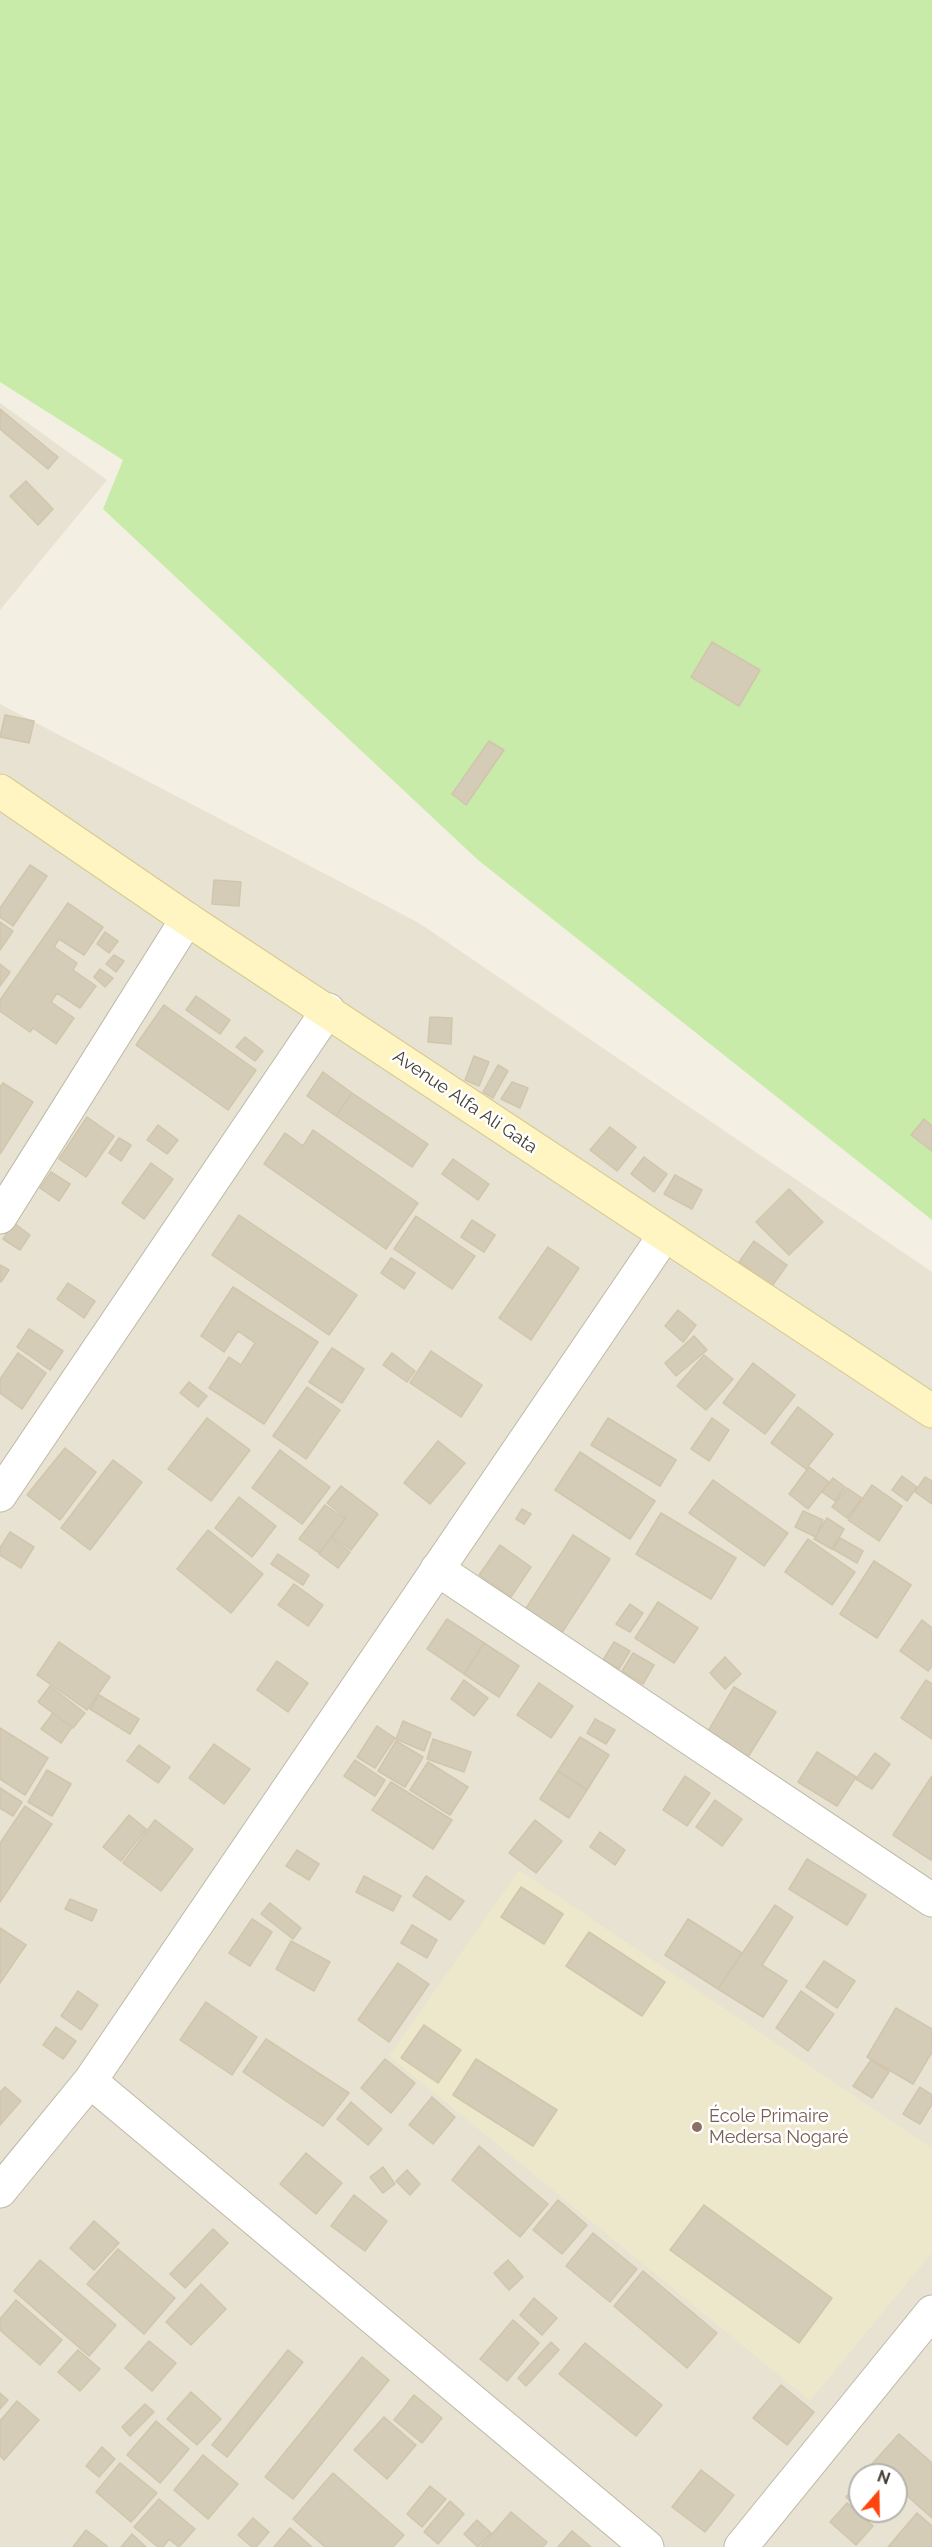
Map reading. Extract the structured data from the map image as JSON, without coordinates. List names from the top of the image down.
{
  "streets": {
    "street": ["Avenue Alfa Ali Gata"]
  },
  "places": ["École Primaire Medersa Nogaré"],
  "north": "top"
}
